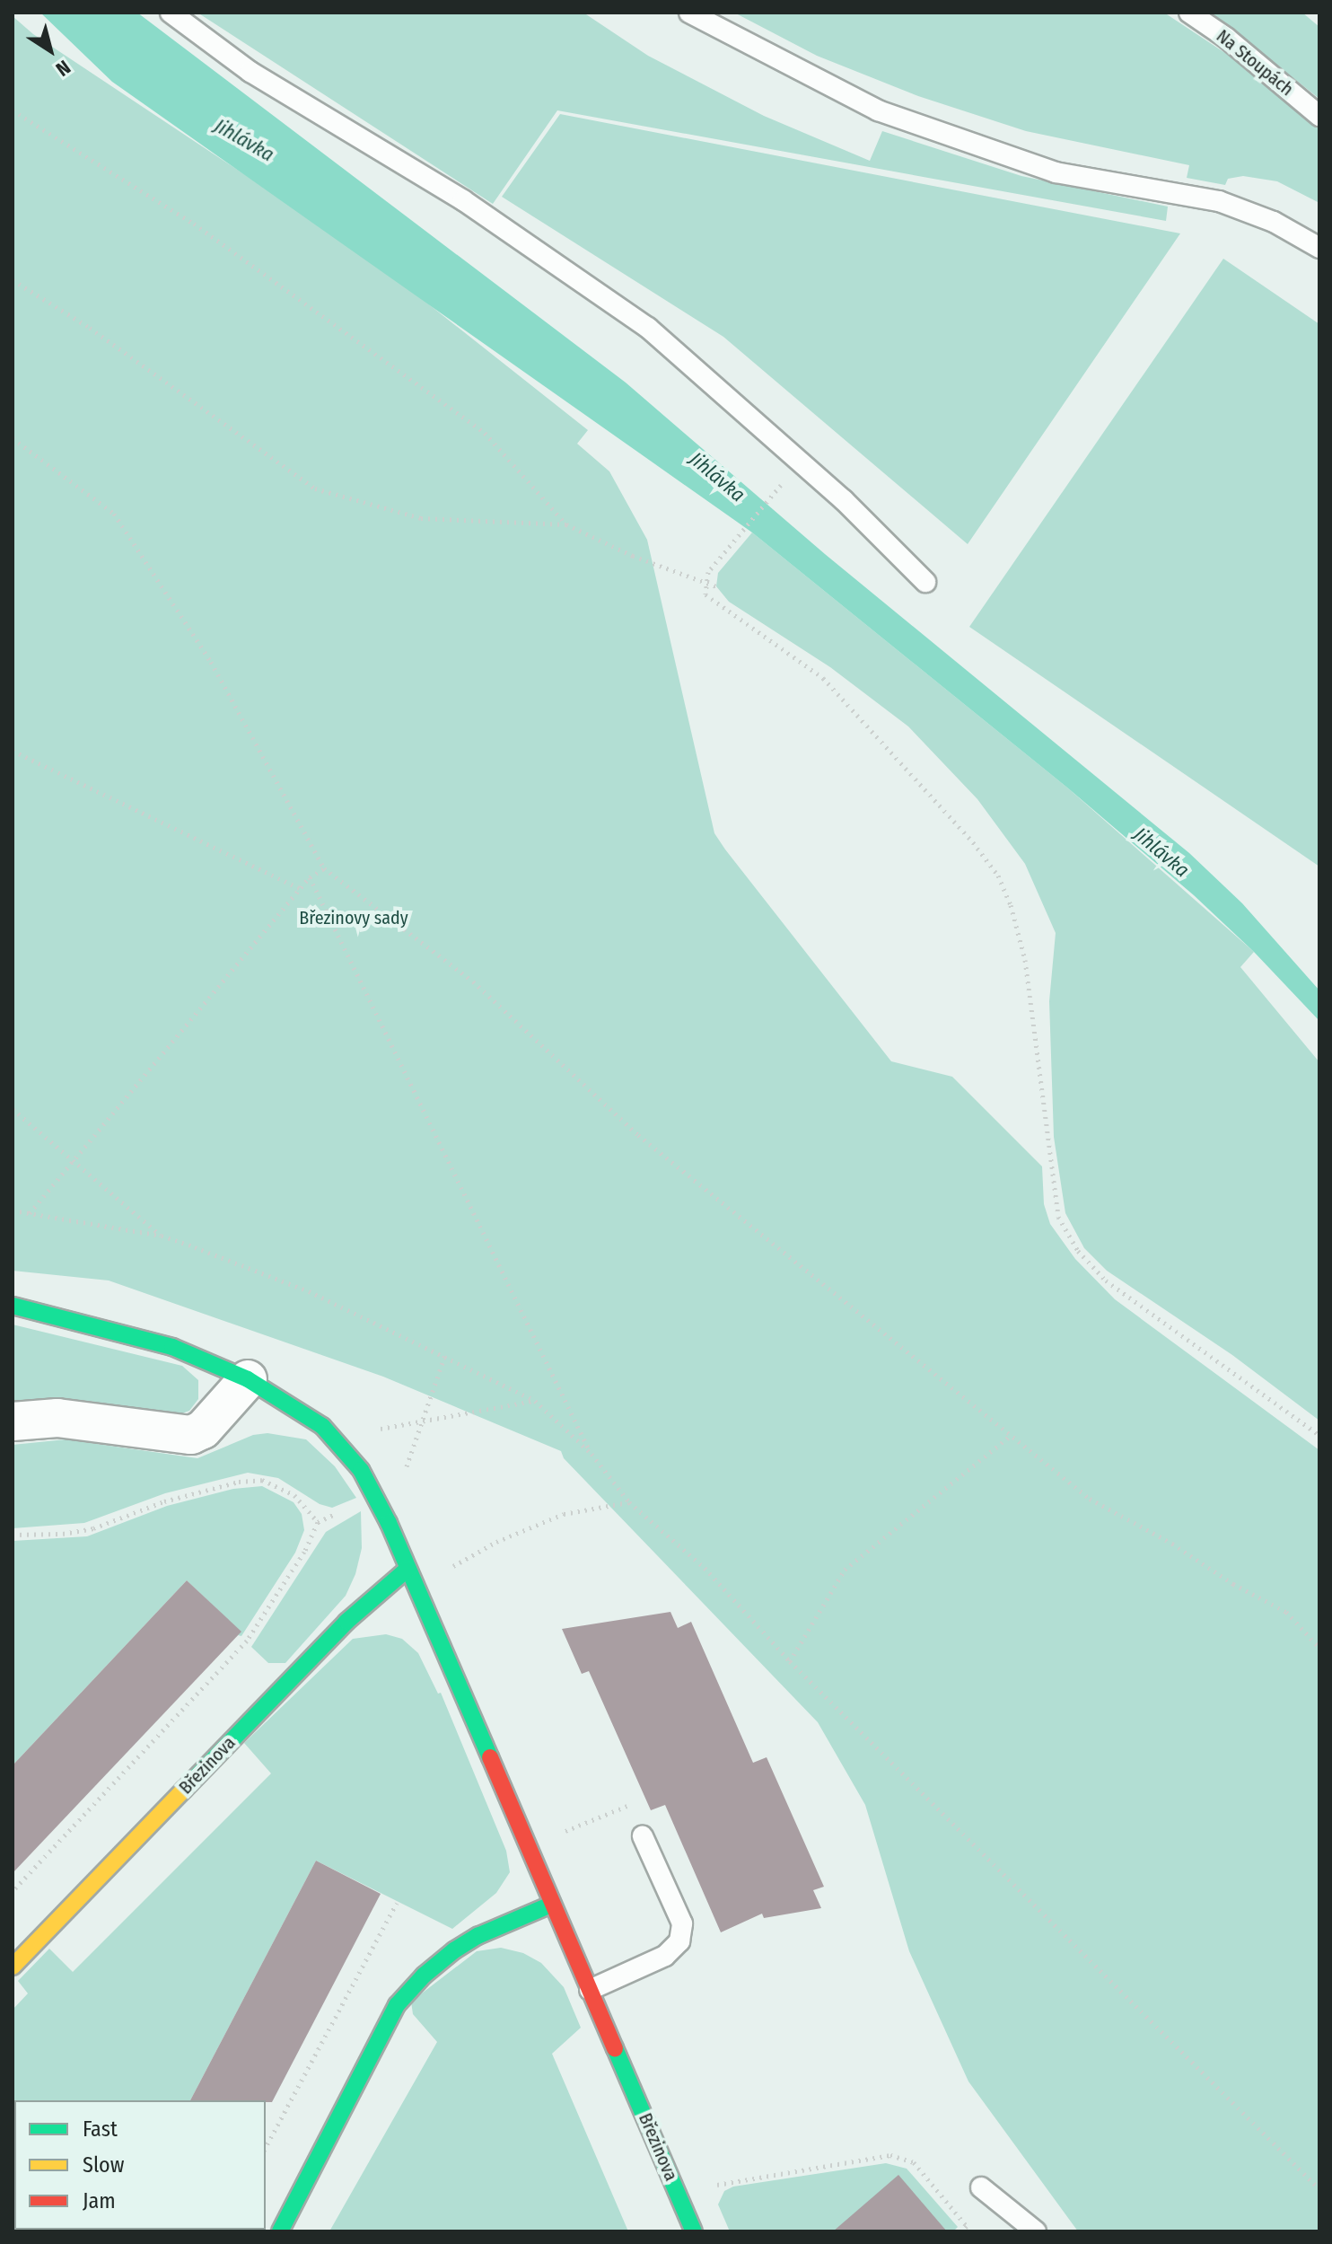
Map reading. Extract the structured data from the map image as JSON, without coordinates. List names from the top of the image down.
{
  "streets": {
    "street": ["Březinova"],
    "lane": ["Na Stoupách"]
  },
  "water": ["Jihlávka"],
  "parks": ["Březinovy sady"],
  "legend": ["Fast", "Slow", "Jam"],
  "north": "bottom right"
}
